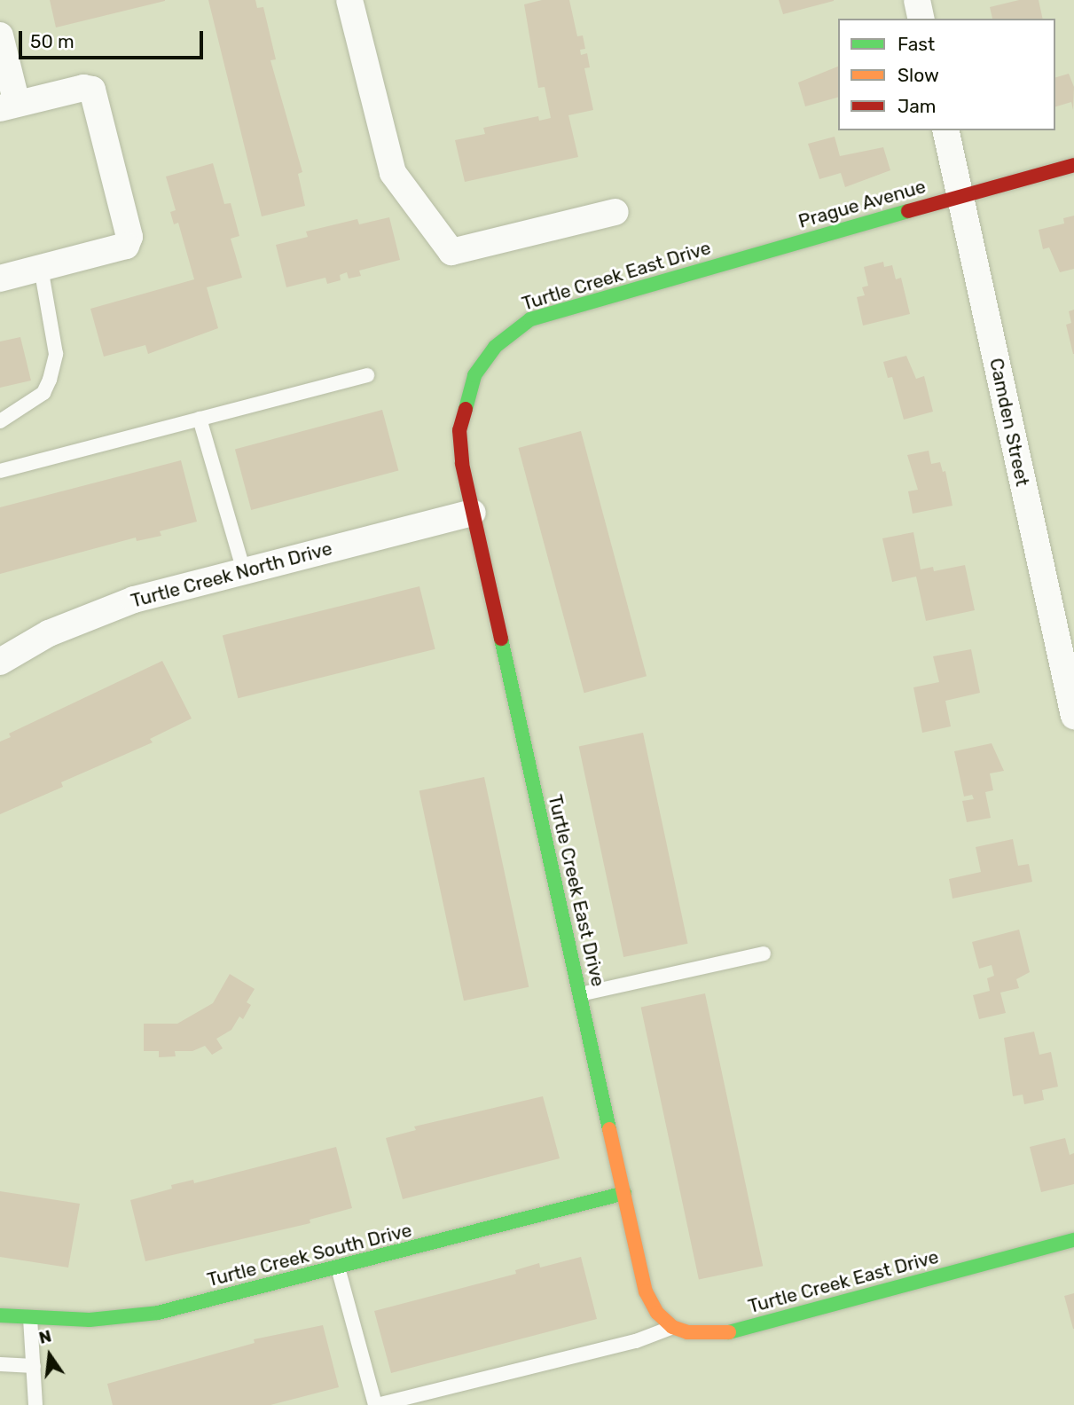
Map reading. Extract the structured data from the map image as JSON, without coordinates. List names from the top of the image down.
{
  "streets": {
    "street": [
      "Prague Avenue",
      "Turtle Creek East Drive",
      "Camden Street",
      "Turtle Creek North Drive",
      "Turtle Creek South Drive"
    ]
  },
  "crossings": [
    ["Prague Avenue", "Turtle Creek East Drive"],
    ["Prague Avenue", "Camden Street"],
    ["Turtle Creek East Drive", "Turtle Creek North Drive"],
    ["Turtle Creek East Drive", "Turtle Creek South Drive"]
  ],
  "legend": ["Fast", "Slow", "Jam"],
  "scale_bar": "50 m",
  "north": "top"
}
